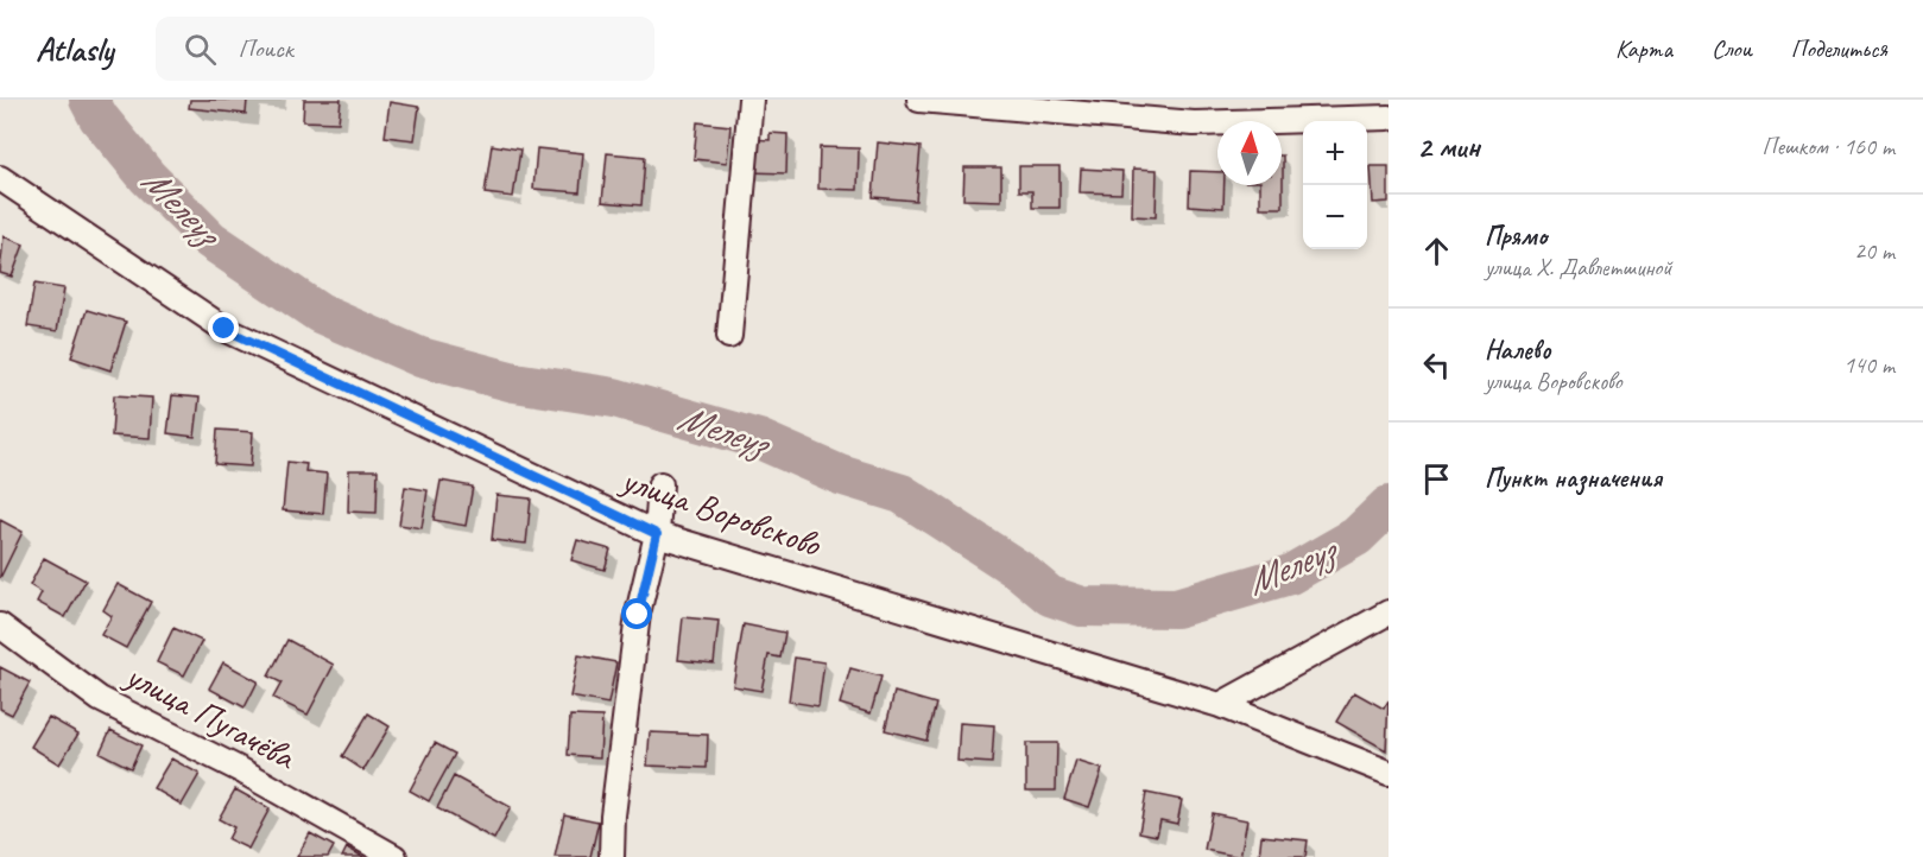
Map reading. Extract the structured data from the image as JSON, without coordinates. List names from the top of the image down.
{
  "streets": {
    "street": ["улица Воровсково", "улица Пугачёва"]
  },
  "water": ["Мелеуз"],
  "north": "top",
  "page": {
    "header": "Atlasly",
    "search": "Поиск",
    "nav": ["Карта", "Слои", "Поделиться"],
    "heading": ["2 мин", "Пешком · 160 m"],
    "map_buttons": ["+", "−"],
    "list": [
      ["Прямо", "улица Х. Давлетшиной", "20 m"],
      ["Налево", "улица Воровсково", "140 m"],
      "Пункт назначения"
    ]
  }
}
